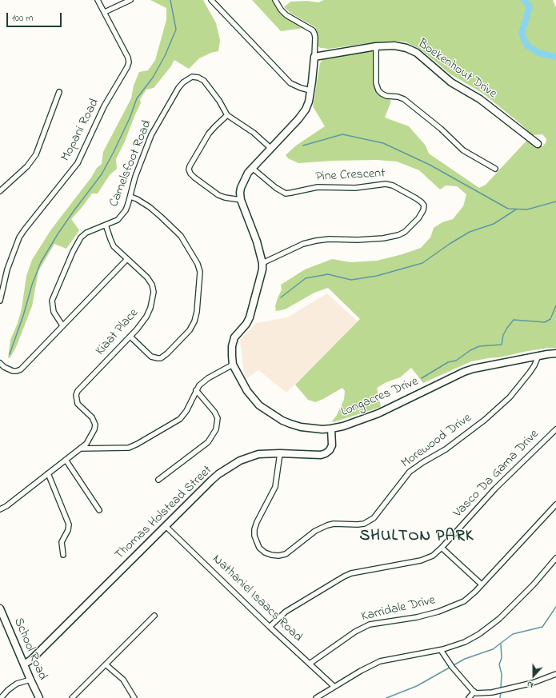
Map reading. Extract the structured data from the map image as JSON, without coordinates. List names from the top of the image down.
{
  "streets": {
    "street": [
      "Boekenhout Drive",
      "Mopani Road",
      "Camelsfoot Road",
      "Pine Crescent",
      "Kiaat Place",
      "Longacres Drive",
      "Morewood Drive",
      "Vasco Da Gama Drive",
      "Thomas Holstead Street",
      "Nathaniel Isaacs Road",
      "Karridale Drive",
      "School Road"
    ]
  },
  "crossings": [
    ["Boekenhout Drive", "Longacres Drive"],
    ["Camelsfoot Road", "Kiaat Place"],
    ["Camelsfoot Road", "Longacres Drive"],
    ["Pine Crescent", "Longacres Drive"],
    ["Longacres Drive", "Morewood Drive"],
    ["Longacres Drive", "Thomas Holstead Street"],
    ["Morewood Drive", "Thomas Holstead Street"],
    ["Vasco Da Gama Drive", "Nathaniel Isaacs Road"],
    ["Thomas Holstead Street", "Nathaniel Isaacs Road"],
    ["Thomas Holstead Street", "School Road"],
    ["Nathaniel Isaacs Road", "Karridale Drive"]
  ],
  "districts": ["SHULTON PARK"],
  "scale_bar": "100 m",
  "north": "bottom"
}
